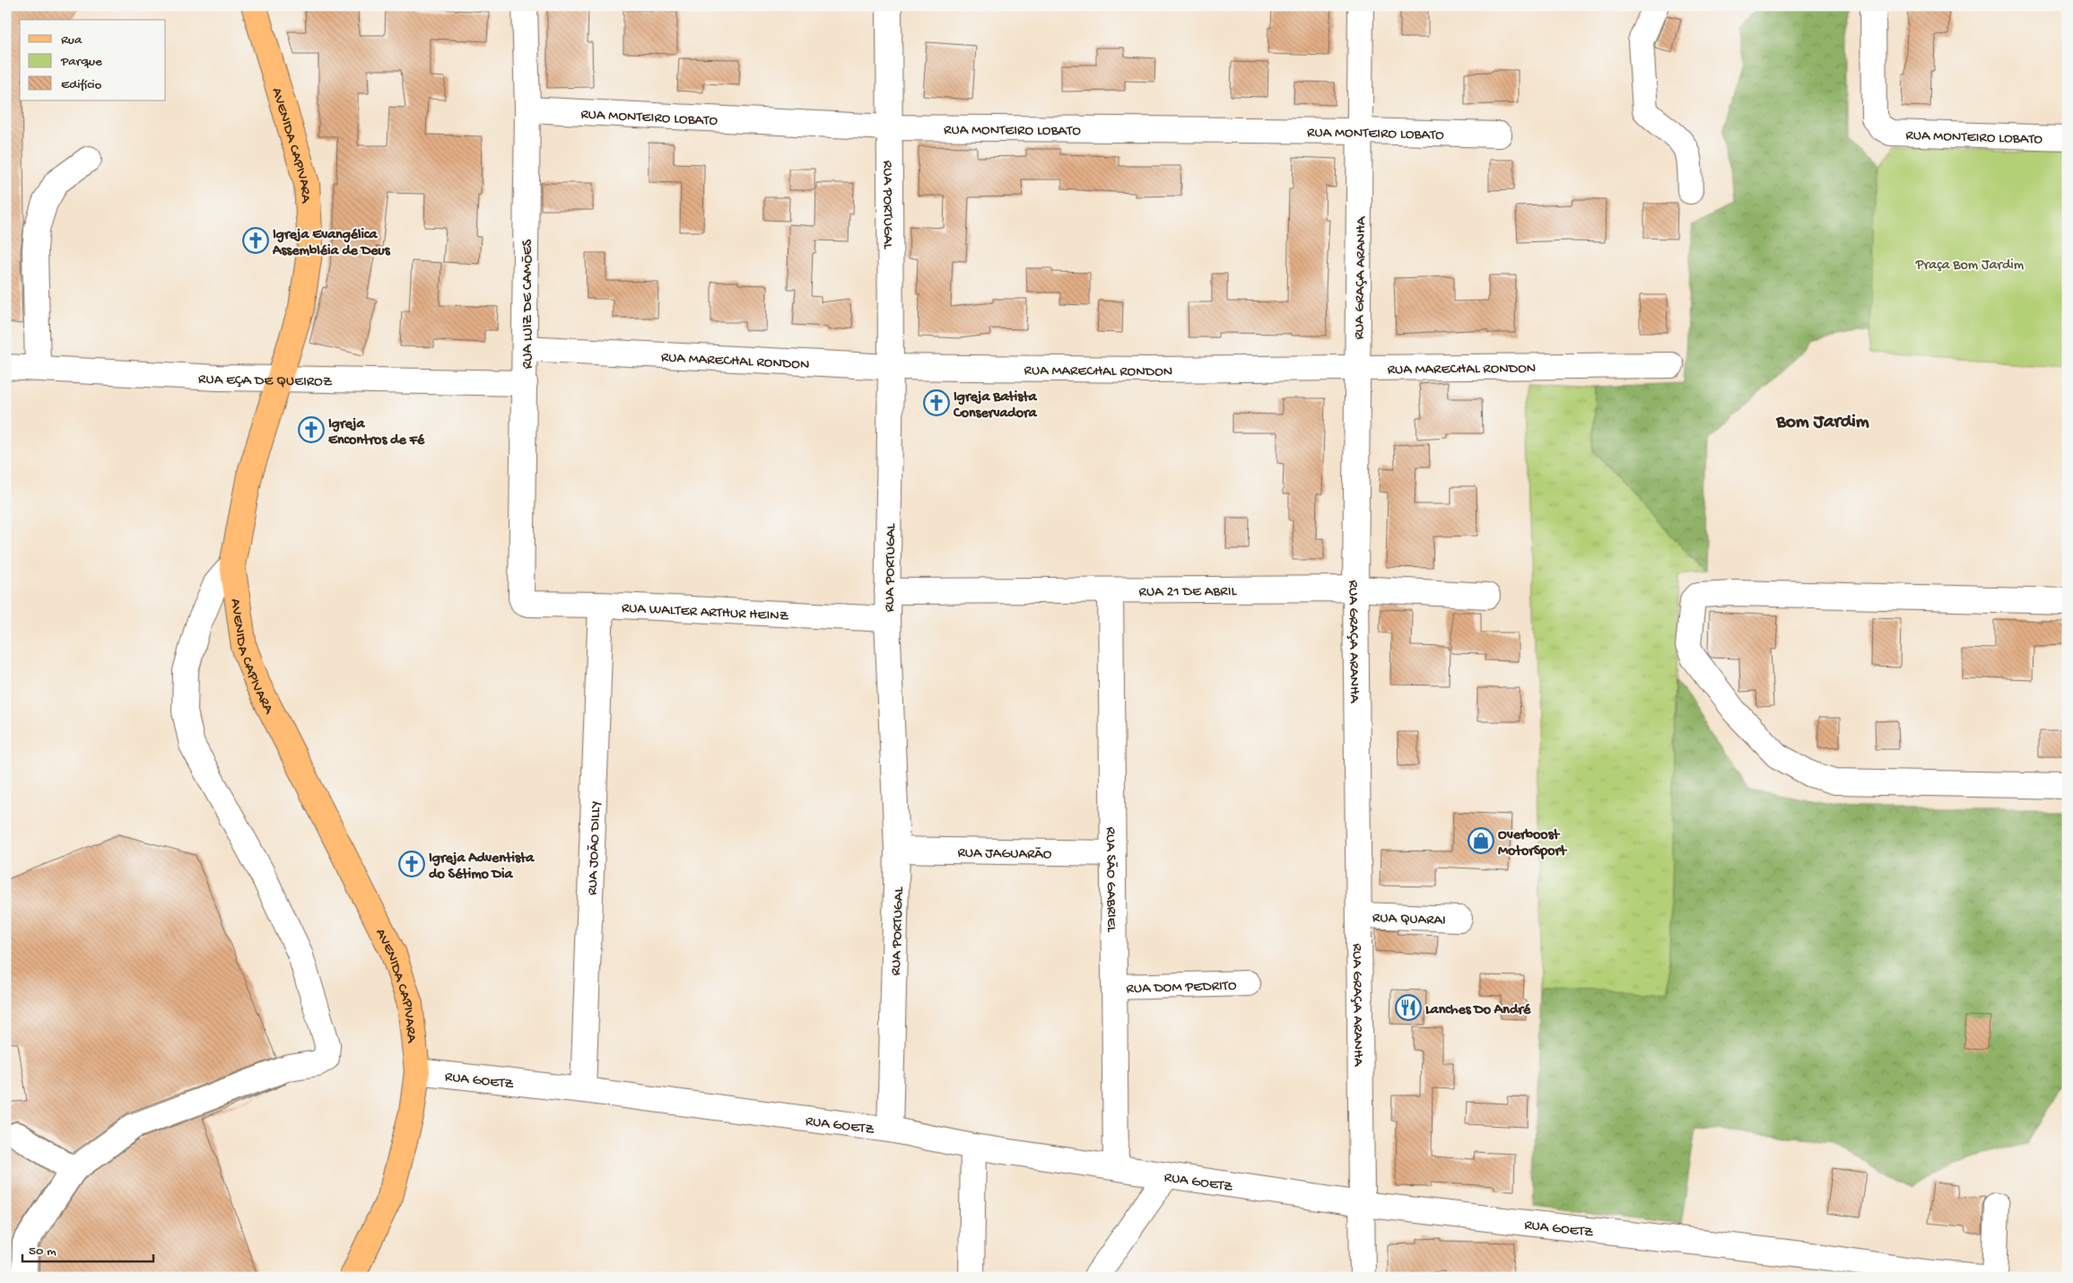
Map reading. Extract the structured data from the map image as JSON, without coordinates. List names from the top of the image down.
{
  "streets": {
    "main road": ["AVENIDA CAPIVARA"],
    "street": [
      "RUA MONTEIRO LOBATO",
      "RUA PORTUGAL",
      "RUA GRAÇA ARANHA",
      "RUA LUIZ DE CAMÕES",
      "RUA MARECHAL RONDON",
      "RUA EÇA DE QUEIROZ",
      "RUA 21 DE ABRIL",
      "RUA WALTER ARTHUR HEINZ",
      "RUA JOÃO DILLY",
      "RUA JAGUARÃO",
      "RUA SÃO GABRIEL",
      "RUA QUARAI",
      "RUA DOM PEDRITO",
      "RUA GOETZ"
    ]
  },
  "crossings": [
    ["RUA MONTEIRO LOBATO", "RUA PORTUGAL"],
    ["RUA MONTEIRO LOBATO", "RUA GRAÇA ARANHA"],
    ["RUA MONTEIRO LOBATO", "RUA LUIZ DE CAMÕES"],
    ["AVENIDA CAPIVARA", "RUA EÇA DE QUEIROZ"],
    ["AVENIDA CAPIVARA", "RUA GOETZ"],
    ["RUA PORTUGAL", "RUA MARECHAL RONDON"],
    ["RUA PORTUGAL", "RUA 21 DE ABRIL"],
    ["RUA PORTUGAL", "RUA WALTER ARTHUR HEINZ"],
    ["RUA PORTUGAL", "RUA JAGUARÃO"],
    ["RUA PORTUGAL", "RUA GOETZ"],
    ["RUA GRAÇA ARANHA", "RUA MARECHAL RONDON"],
    ["RUA GRAÇA ARANHA", "RUA 21 DE ABRIL"],
    ["RUA GRAÇA ARANHA", "RUA QUARAI"],
    ["RUA GRAÇA ARANHA", "RUA GOETZ"],
    ["RUA LUIZ DE CAMÕES", "RUA MARECHAL RONDON"],
    ["RUA LUIZ DE CAMÕES", "RUA EÇA DE QUEIROZ"],
    ["RUA LUIZ DE CAMÕES", "RUA WALTER ARTHUR HEINZ"],
    ["RUA 21 DE ABRIL", "RUA SÃO GABRIEL"],
    ["RUA WALTER ARTHUR HEINZ", "RUA JOÃO DILLY"],
    ["RUA JOÃO DILLY", "RUA GOETZ"],
    ["RUA JAGUARÃO", "RUA SÃO GABRIEL"],
    ["RUA SÃO GABRIEL", "RUA DOM PEDRITO"],
    ["RUA SÃO GABRIEL", "RUA GOETZ"]
  ],
  "districts": ["Bom Jardim"],
  "parks": ["Praça Bom Jardim"],
  "places": {
    "church": [
      "Igreja Evangélica Assembléia de Deus",
      "Igreja Batista Conservadora",
      "Igreja Encontros de Fé",
      "Igreja Adventista do Sétimo Dia"
    ],
    "shop": ["Overboost MotorSport"],
    "restaurant": ["Lanches Do André"]
  },
  "legend": ["Rua", "Parque", "Edifício"],
  "scale_bar": "50 m"
}
